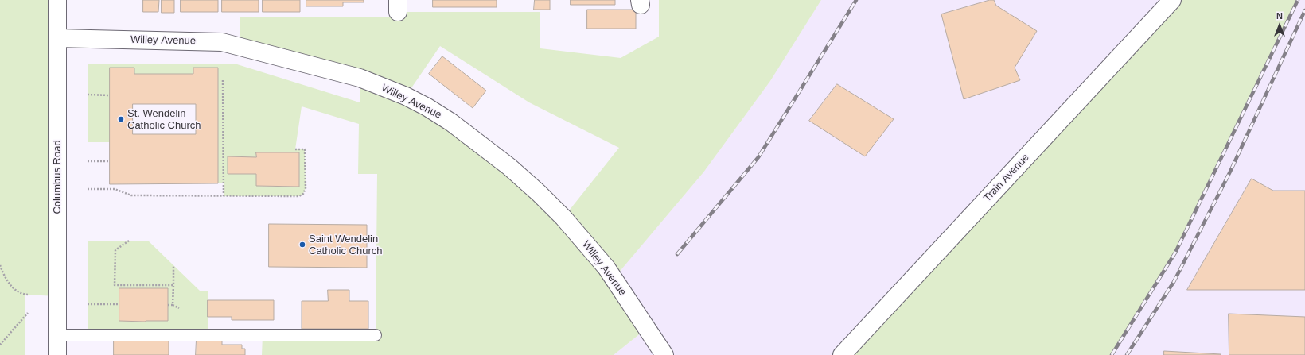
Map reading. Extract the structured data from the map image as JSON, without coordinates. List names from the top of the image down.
{
  "streets": {
    "street": ["Willey Avenue", "Columbus Road", "Train Avenue"]
  },
  "crossings": [
    ["Willey Avenue", "Columbus Road"]
  ],
  "places": ["St. Wendelin Catholic Church", "Saint Wendelin Catholic Church"],
  "north": "top"
}
